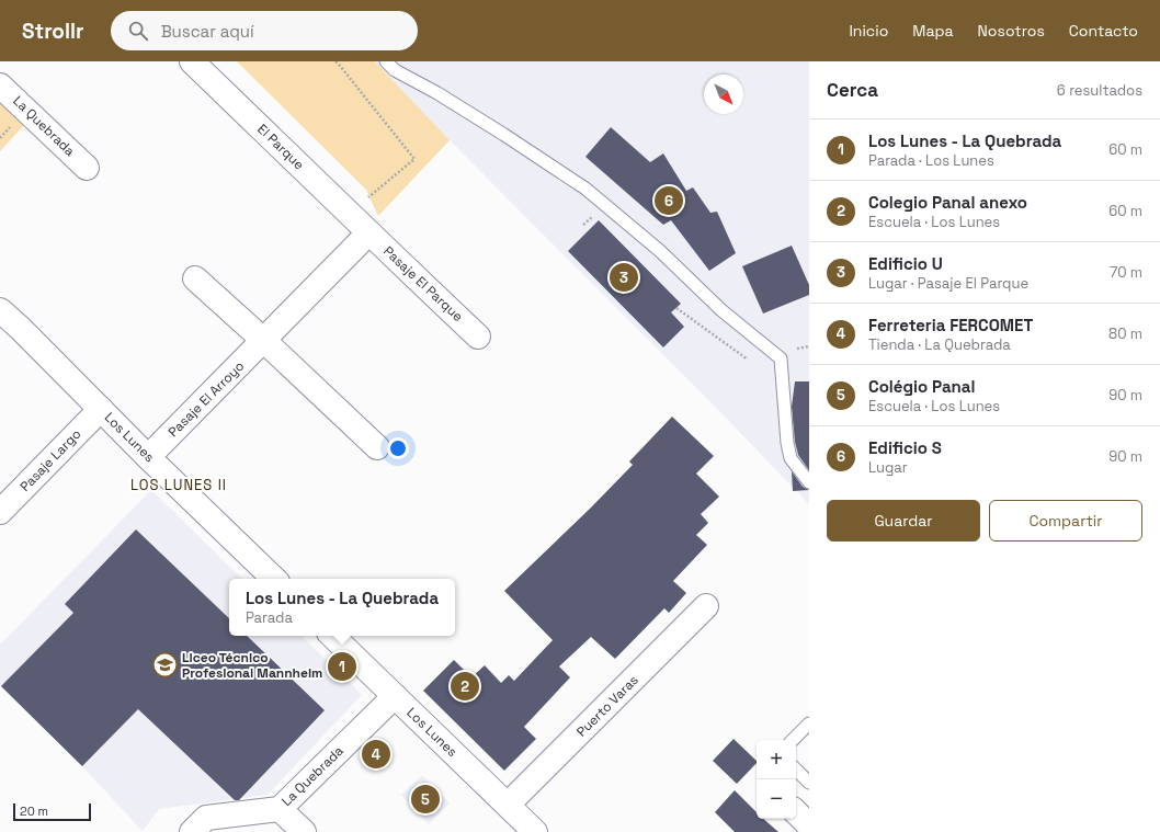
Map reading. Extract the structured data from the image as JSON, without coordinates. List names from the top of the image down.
{
  "streets": {
    "street": [
      "La Quebrada",
      "El Parque",
      "Pasaje El Parque",
      "Pasaje El Arroyo",
      "Los Lunes",
      "Pasaje Largo",
      "Puerto Varas"
    ]
  },
  "crossings": [
    ["La Quebrada", "Los Lunes"],
    ["El Parque", "Pasaje El Parque"],
    ["El Parque", "Pasaje El Arroyo"],
    ["Pasaje El Parque", "Pasaje El Arroyo"],
    ["Pasaje El Arroyo", "Los Lunes"],
    ["Los Lunes", "Pasaje Largo"],
    ["Los Lunes", "Puerto Varas"]
  ],
  "districts": ["LOS LUNES II"],
  "places": {
    "school or university": ["Liceo Técnico Profesional Mannheim"]
  },
  "scale_bar": "20 m",
  "north": "bottom right",
  "page": {
    "header": "Strollr",
    "search": "Buscar aquí",
    "nav": [
      "Inicio",
      "Mapa",
      "Nosotros",
      "Contacto"
    ],
    "heading": ["Cerca", "6 resultados"],
    "list": [
      {
        "mark": "1",
        "name": "Los Lunes - La Quebrada",
        "note": "Parada · Los Lunes",
        "value": "60 m"
      },
      {
        "mark": "2",
        "name": "Colegio Panal anexo",
        "note": "Escuela · Los Lunes",
        "value": "60 m"
      },
      {
        "mark": "3",
        "name": "Edificio U",
        "note": "Lugar · Pasaje El Parque",
        "value": "70 m"
      },
      {
        "mark": "4",
        "name": "Ferreteria FERCOMET",
        "note": "Tienda · La Quebrada",
        "value": "80 m"
      },
      {
        "mark": "5",
        "name": "Colégio Panal",
        "note": "Escuela · Los Lunes",
        "value": "90 m"
      },
      {
        "mark": "6",
        "name": "Edificio S",
        "note": "Lugar",
        "value": "90 m"
      }
    ],
    "pins": [
      "6",
      "3",
      "1",
      "2",
      "4",
      "5"
    ],
    "buttons": ["Guardar", "Compartir"],
    "popup": ["Los Lunes - La Quebrada", "Parada"],
    "map_buttons": ["+", "−"],
    "scale": "20 m"
  }
}
